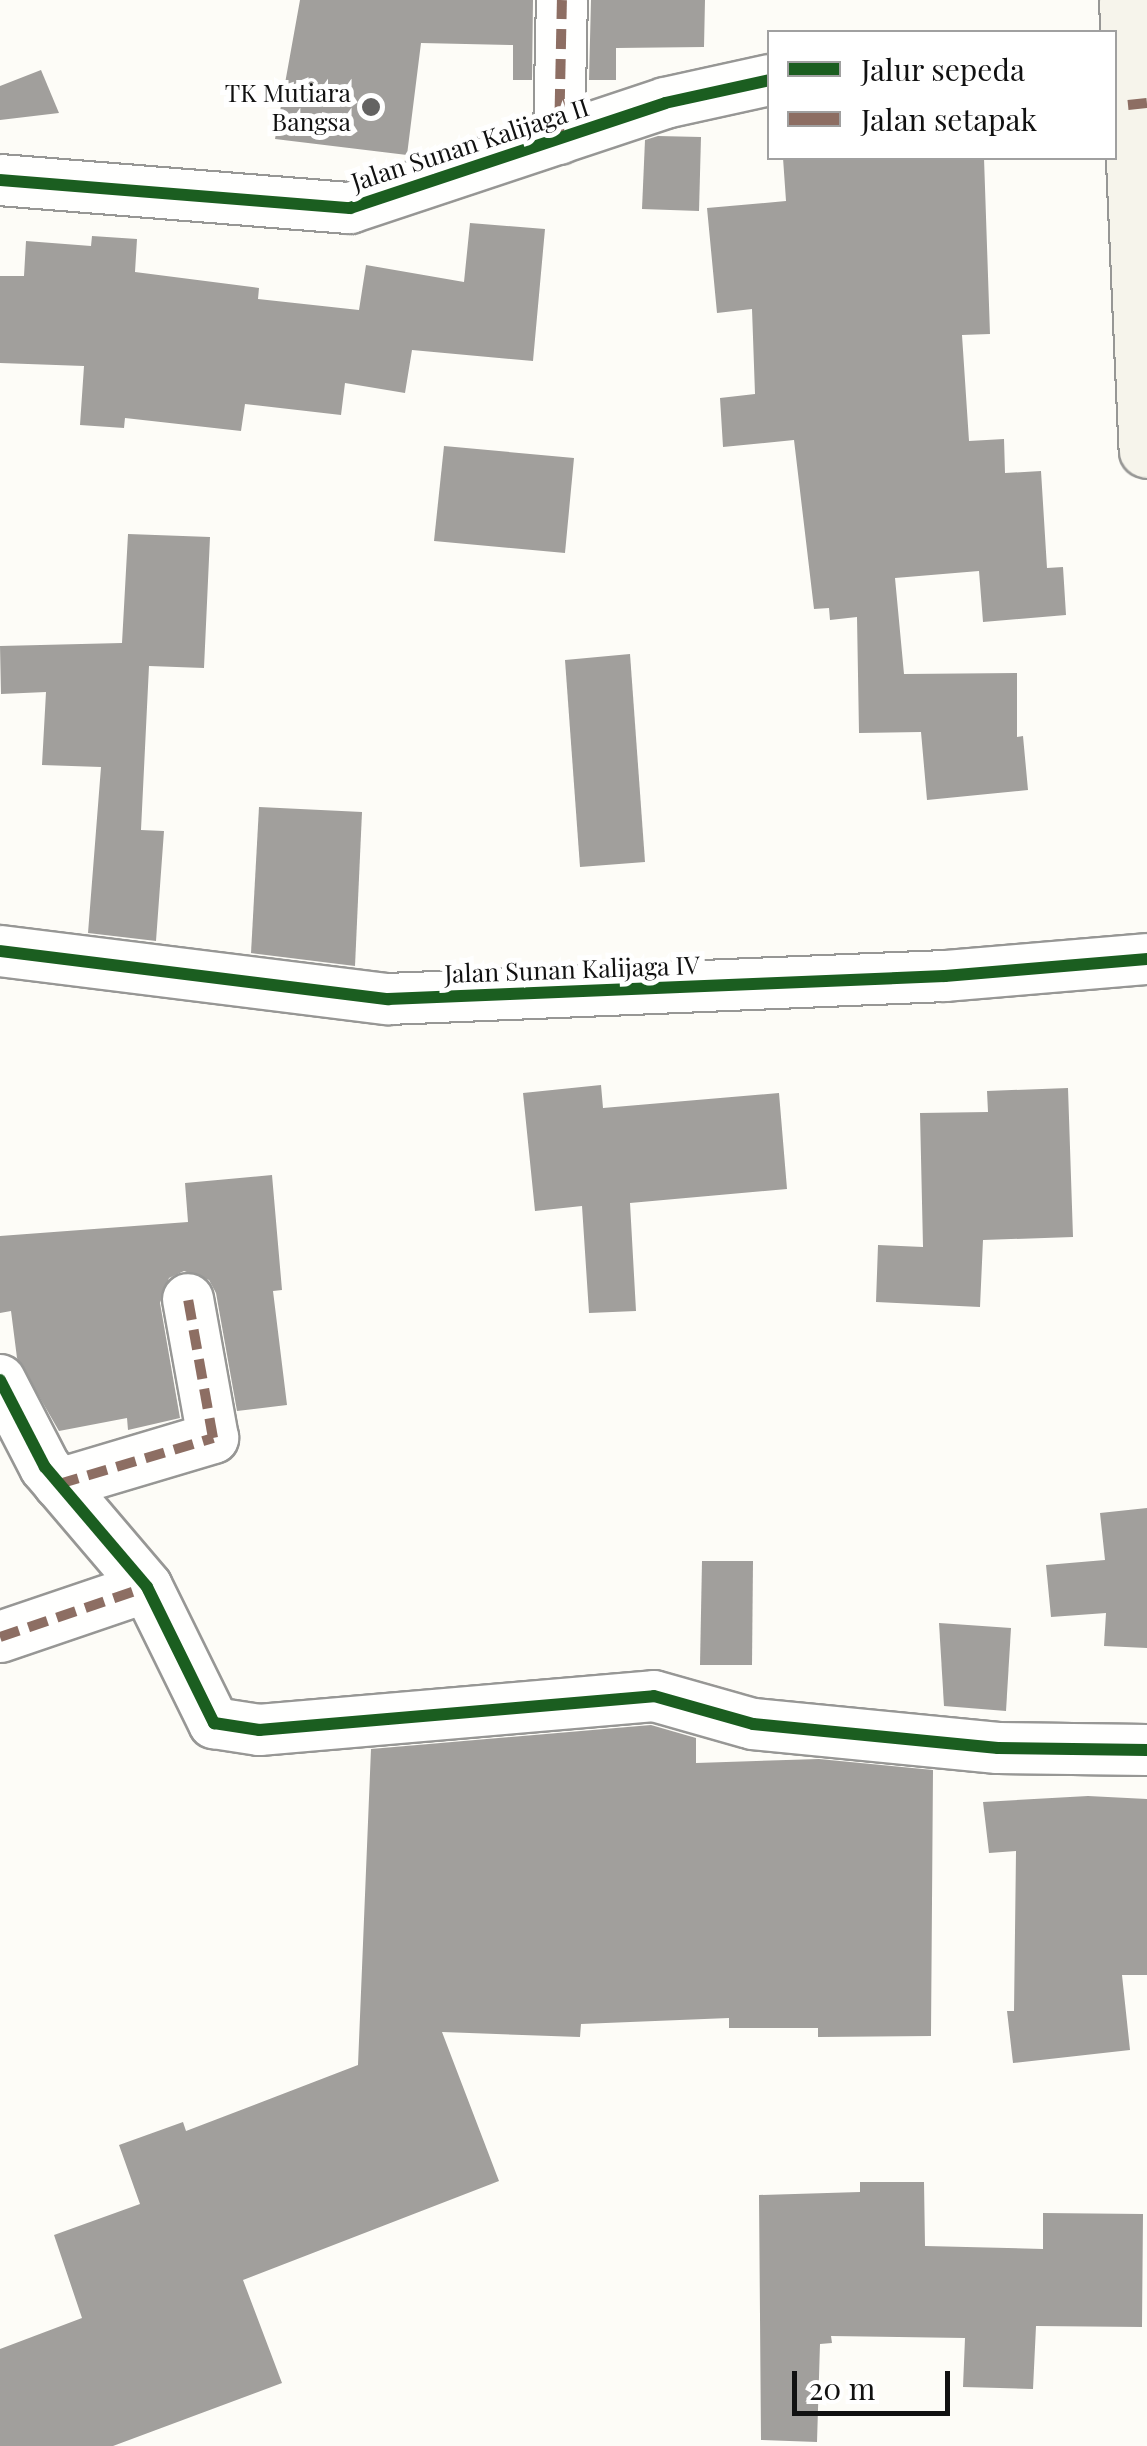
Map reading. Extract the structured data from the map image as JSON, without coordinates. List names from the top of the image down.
{
  "streets": {
    "street": ["Jalan Sunan Kalijaga II", "Jalan Sunan Kalijaga IV"]
  },
  "places": ["TK Mutiara Bangsa"],
  "legend": ["Jalur sepeda", "Jalan setapak"],
  "scale_bar": "20 m"
}
